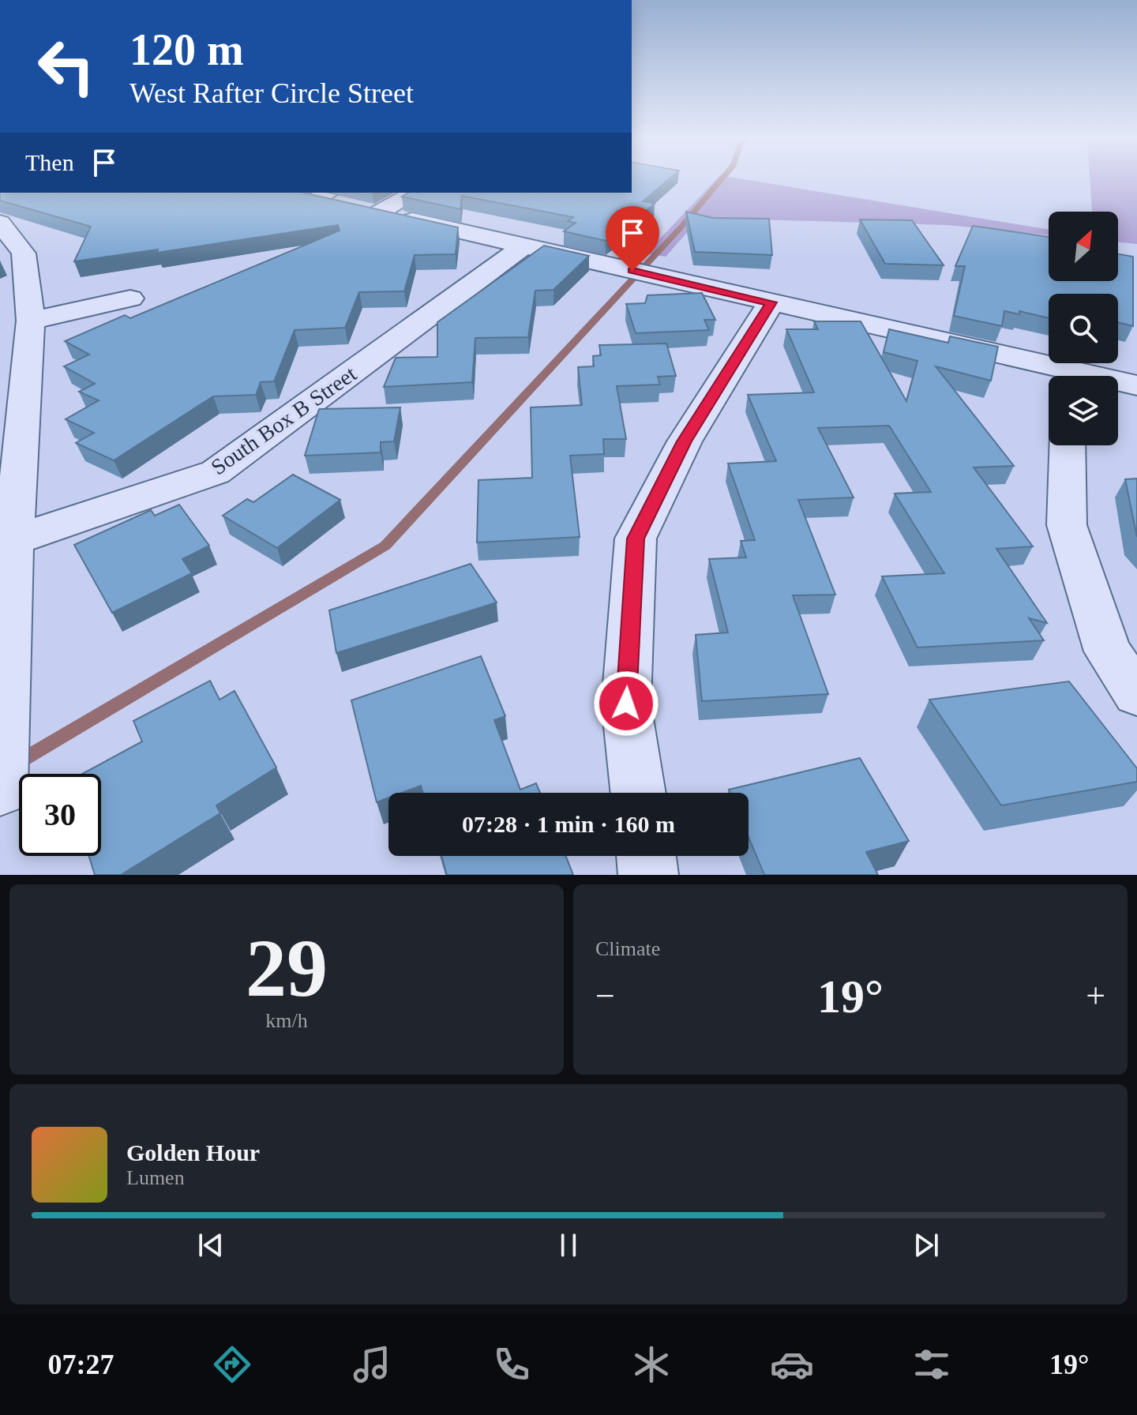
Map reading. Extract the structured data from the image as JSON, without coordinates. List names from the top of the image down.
{
  "streets": {
    "street": ["South Box B Street"]
  },
  "north": "top right",
  "page": {
    "turn": ["120 m", "West Rafter Circle Street"],
    "then": "Then",
    "limit": "30",
    "trip": "07:28 · 1 min · 160 m",
    "tile": [
      ["29", "km/h"],
      "Climate"
    ],
    "heat": ["−", "19°", "+"],
    "song": ["Golden Hour", "Lumen"],
    "tabs": ["07:27", "19°"]
  }
}
